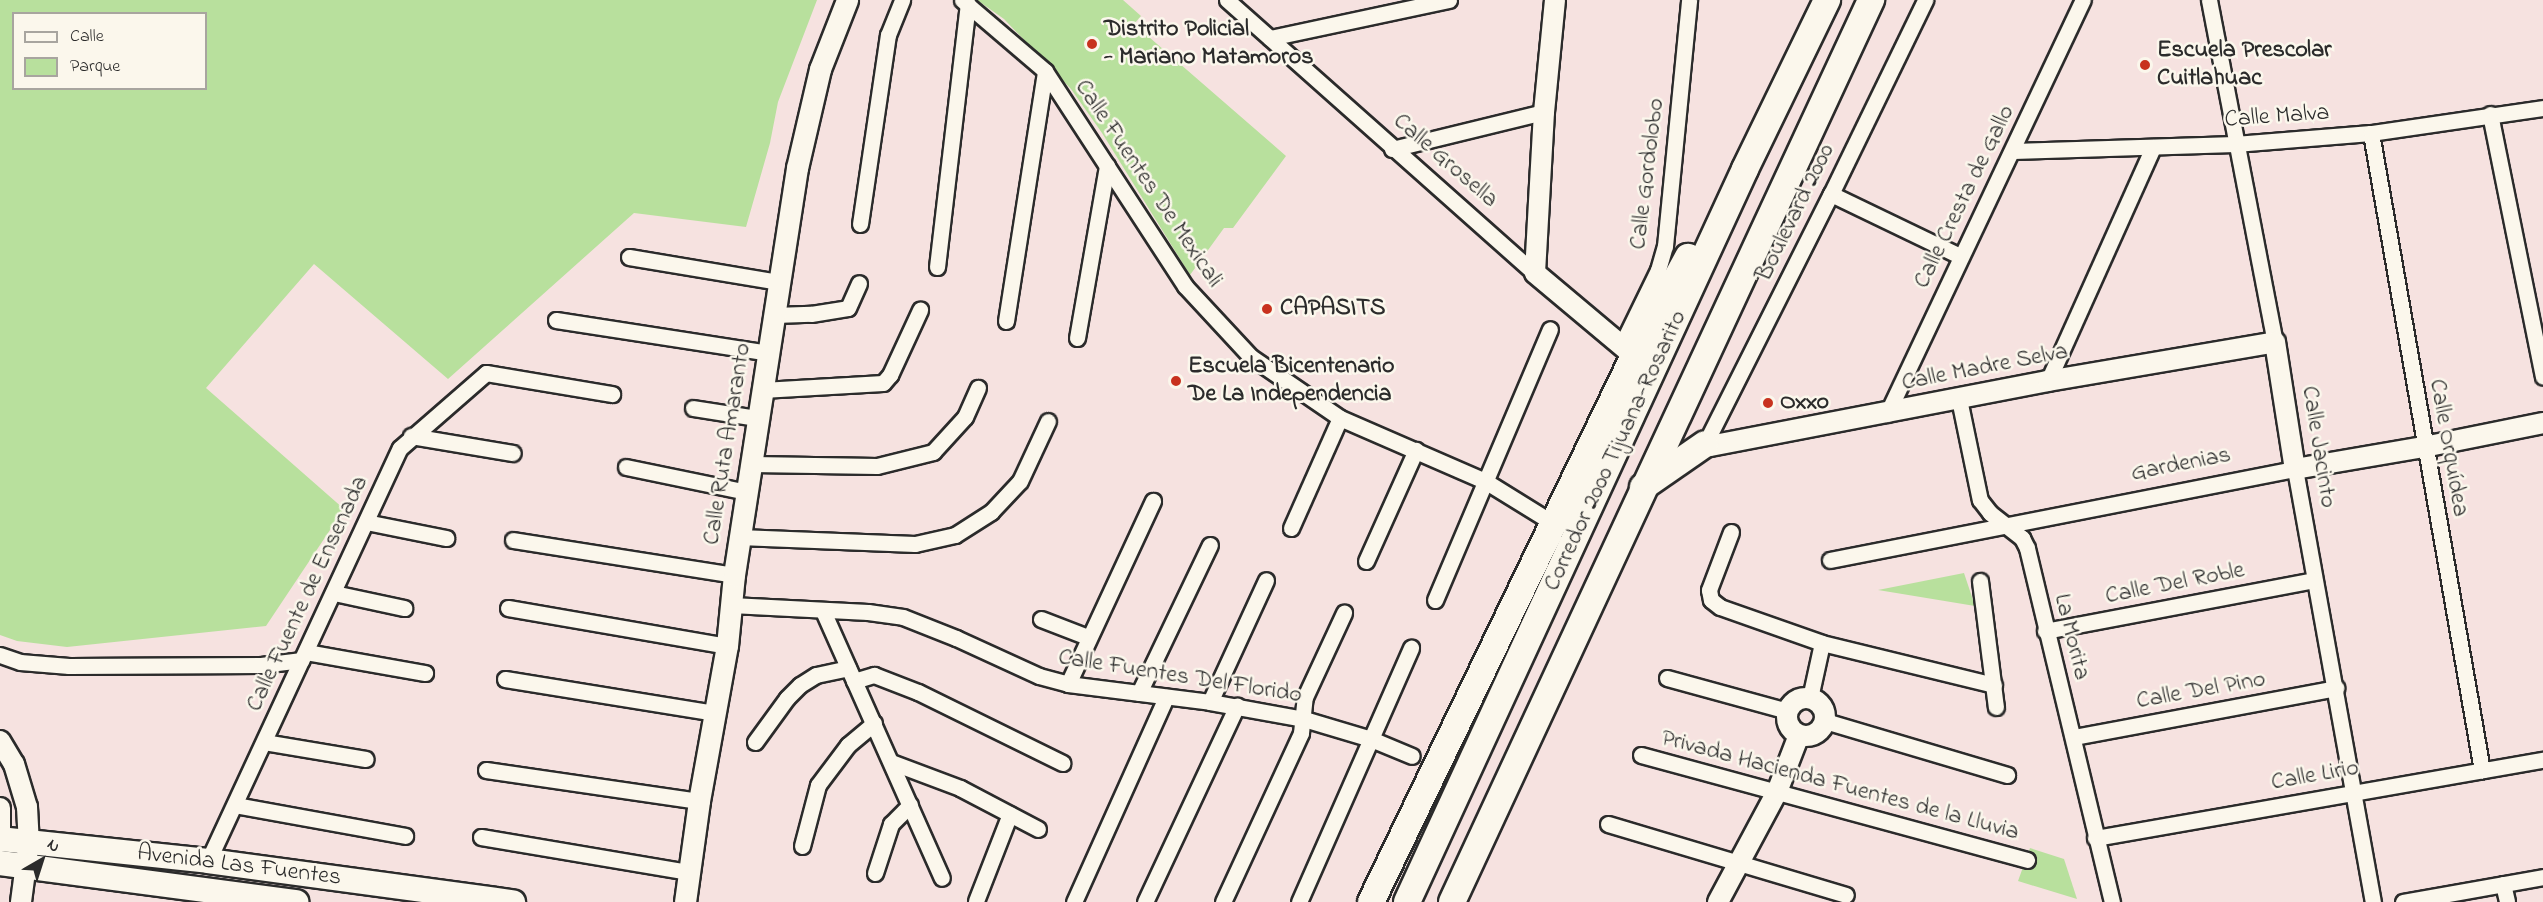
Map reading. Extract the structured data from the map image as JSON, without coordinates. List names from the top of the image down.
{
  "streets": {
    "highway": ["Corredor 2000 Tijuana-Rosarito"],
    "main road": ["Calle Ruta Amaranto", "Avenida Las Fuentes"],
    "street": [
      "Calle Malva",
      "Calle Grosella",
      "Calle Gordolobo",
      "Calle Fuentes De Mexicali",
      "Calle Cresta de Gallo",
      "Boulevard 2000",
      "Calle Madre Selva",
      "Calle Jacinto",
      "Calle Orquídea",
      "Gardenias",
      "Calle Del Roble",
      "Calle Fuente de Ensenada",
      "La Morita",
      "Calle Fuentes Del Florido",
      "Calle Del Pino",
      "Calle Lirio",
      "Privada Hacienda Fuentes de la Lluvia"
    ]
  },
  "crossings": [
    ["Calle Malva", "Calle Cresta de Gallo"],
    ["Calle Malva", "Calle Jacinto"],
    ["Calle Malva", "Calle Orquídea"],
    ["Calle Grosella", "Calle Gordolobo"],
    ["Calle Cresta de Gallo", "Calle Madre Selva"],
    ["Boulevard 2000", "Calle Madre Selva"],
    ["Calle Madre Selva", "Calle Jacinto"],
    ["Calle Madre Selva", "La Morita"],
    ["Calle Ruta Amaranto", "Calle Fuentes Del Florido"],
    ["Calle Jacinto", "Gardenias"],
    ["Calle Jacinto", "Calle Del Roble"],
    ["Calle Jacinto", "Calle Del Pino"],
    ["Calle Jacinto", "Calle Lirio"],
    ["Calle Orquídea", "Gardenias"],
    ["Calle Orquídea", "Calle Lirio"],
    ["Gardenias", "La Morita"],
    ["Calle Del Roble", "La Morita"],
    ["Calle Fuente de Ensenada", "Avenida Las Fuentes"],
    ["La Morita", "Calle Del Pino"],
    ["La Morita", "Calle Lirio"]
  ],
  "places": [
    "Distrito Policial - Mariano Matamoros",
    "Escuela Prescolar Cuitlahuac",
    "CAPASITS",
    "Escuela Bicentenario De La Independencia",
    "Oxxo"
  ],
  "legend": ["Calle", "Parque"],
  "north": "top right"
}
